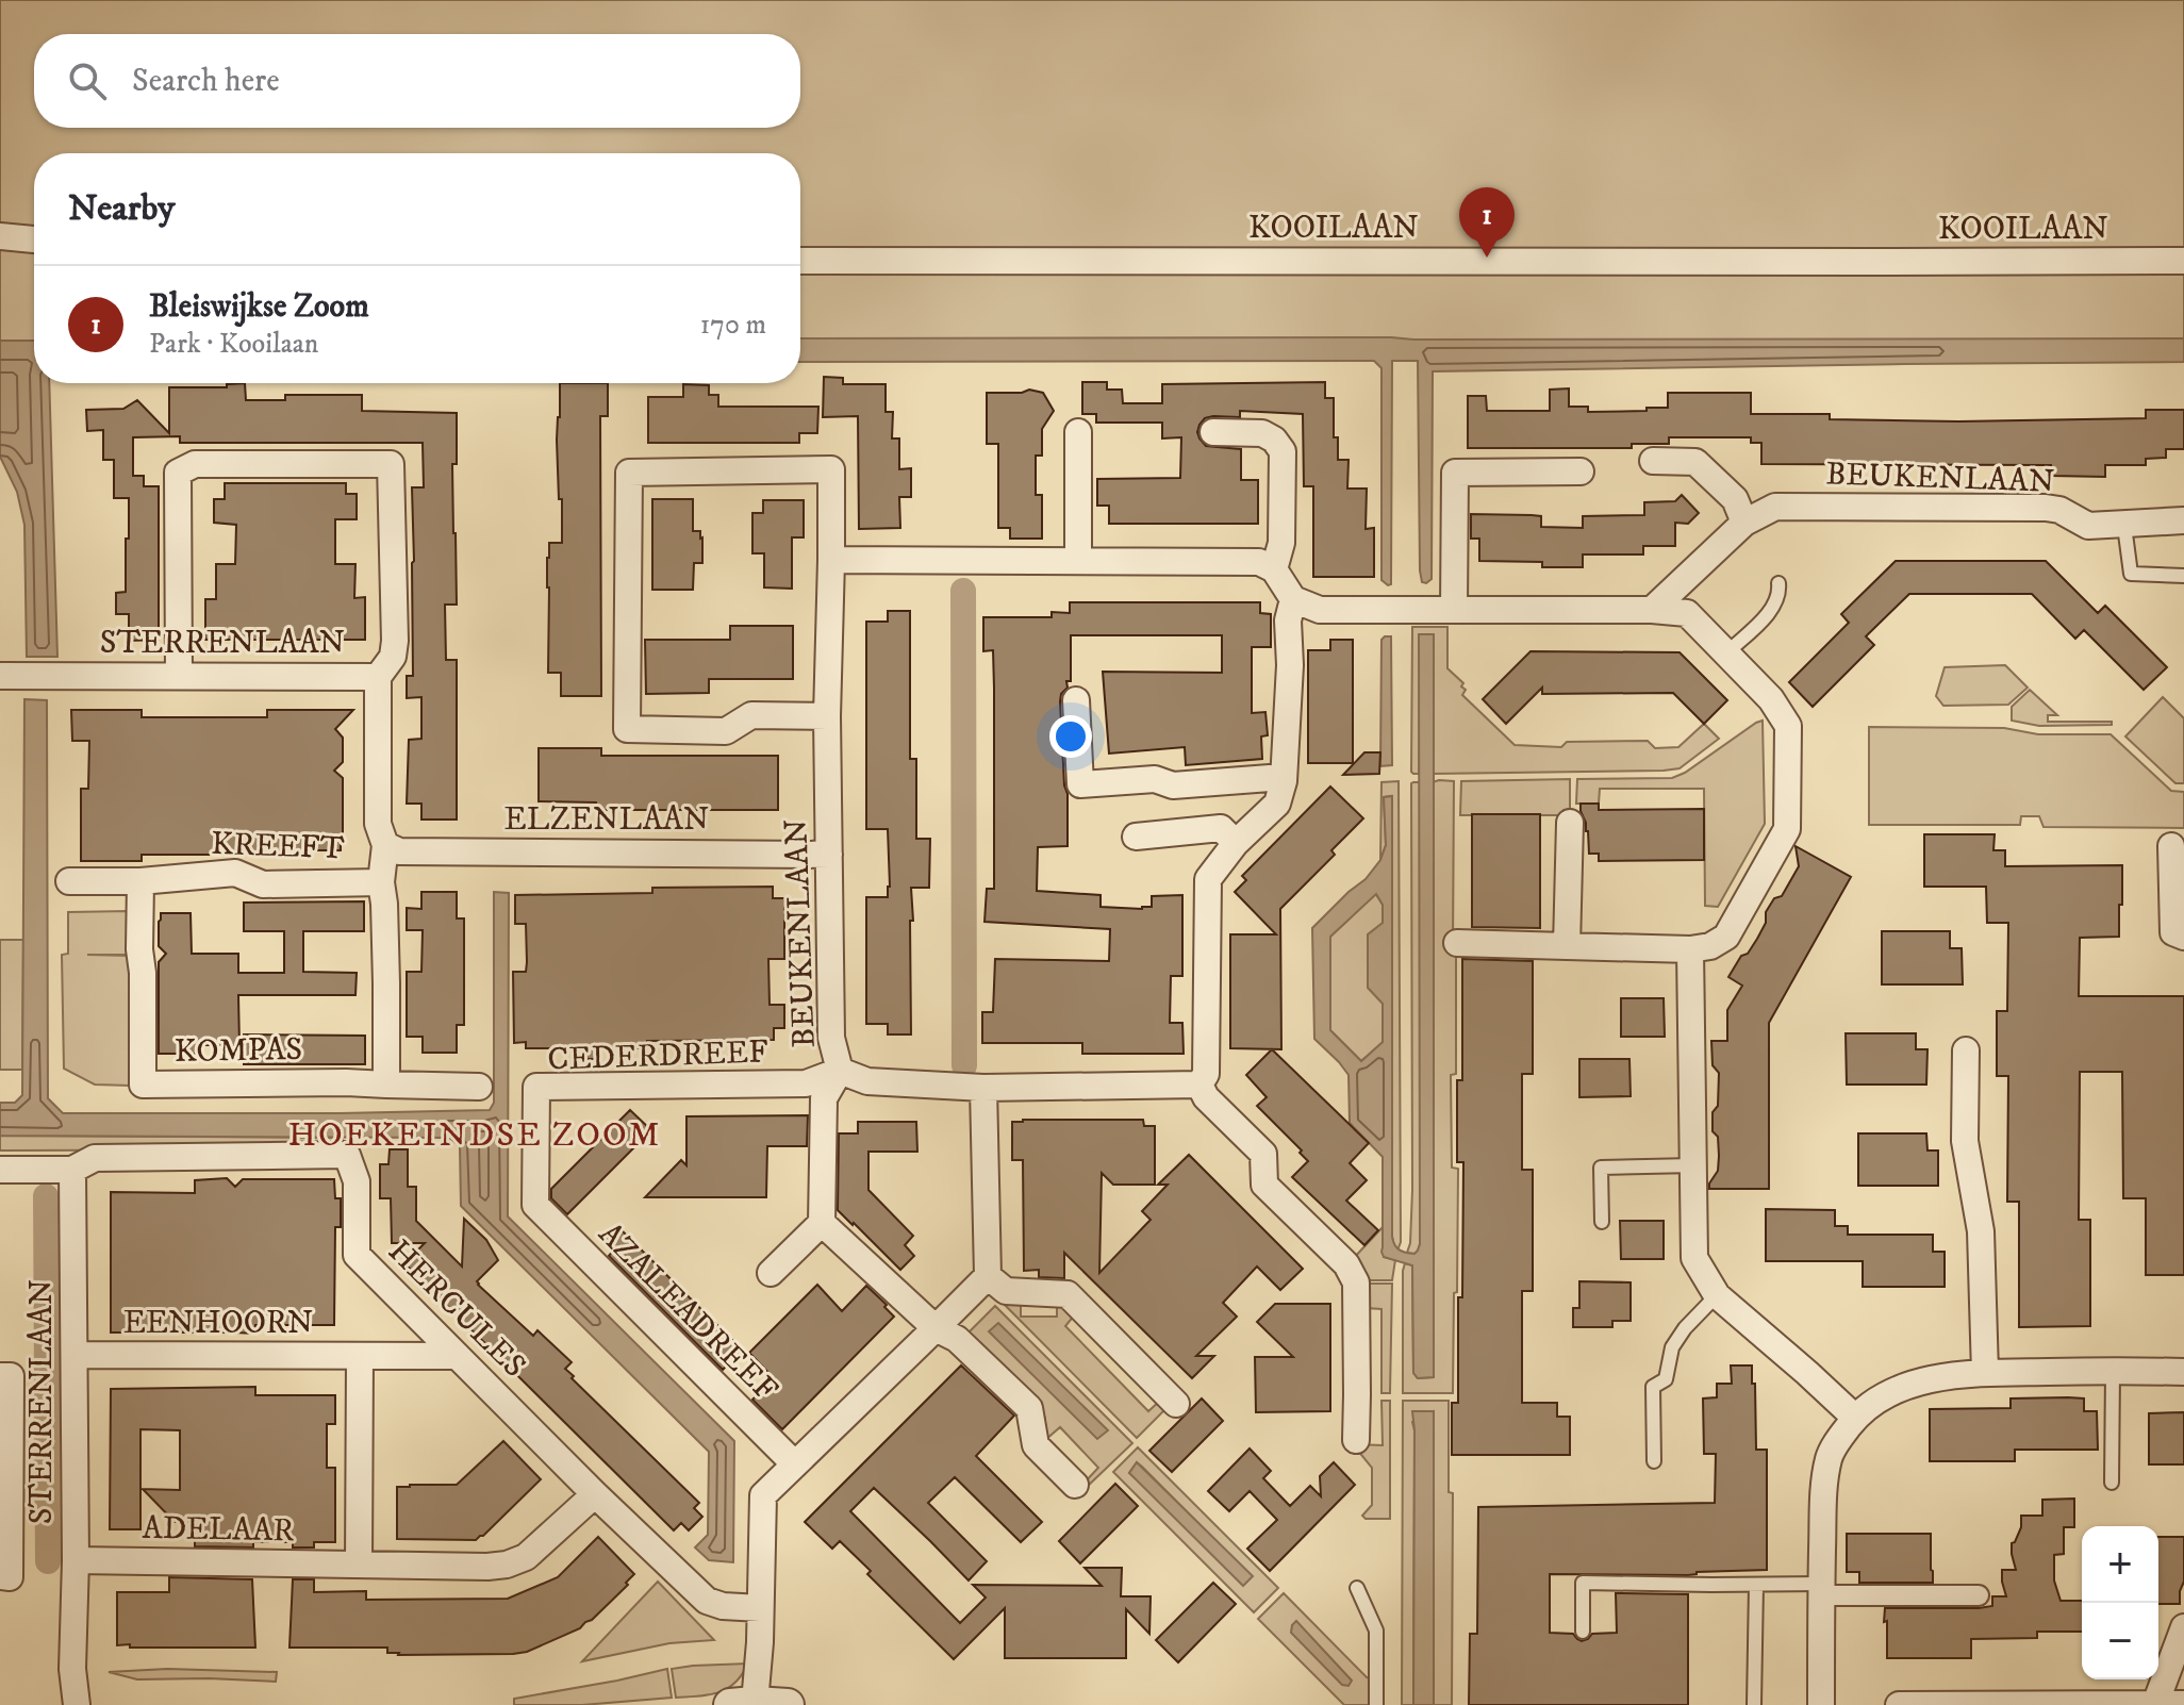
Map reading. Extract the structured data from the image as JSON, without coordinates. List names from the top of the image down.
{
  "streets": {
    "street": [
      "KOOILAAN",
      "BEUKENLAAN",
      "STERRENLAAN",
      "ELZENLAAN",
      "KREEFT",
      "KOMPAS",
      "CEDERDREEF",
      "HERCULES",
      "AZALEADREEF",
      "EENHOORN",
      "ADELAAR"
    ]
  },
  "crossings": [
    ["BEUKENLAAN", "ELZENLAAN"],
    ["BEUKENLAAN", "CEDERDREEF"],
    ["STERRENLAAN", "ELZENLAAN"],
    ["STERRENLAAN", "HERCULES"],
    ["STERRENLAAN", "EENHOORN"],
    ["STERRENLAAN", "ADELAAR"],
    ["KREEFT", "KOMPAS"],
    ["CEDERDREEF", "AZALEADREEF"],
    ["HERCULES", "EENHOORN"],
    ["HERCULES", "ADELAAR"]
  ],
  "districts": ["HOEKEINDSE ZOOM"],
  "page": {
    "search": "Search here",
    "heading": "Nearby",
    "pins": "1",
    "list": [
      {
        "mark": "1",
        "name": "Bleiswijkse Zoom",
        "note": "Park · Kooilaan",
        "value": "170 m"
      }
    ],
    "map_buttons": ["+", "−"]
  }
}
